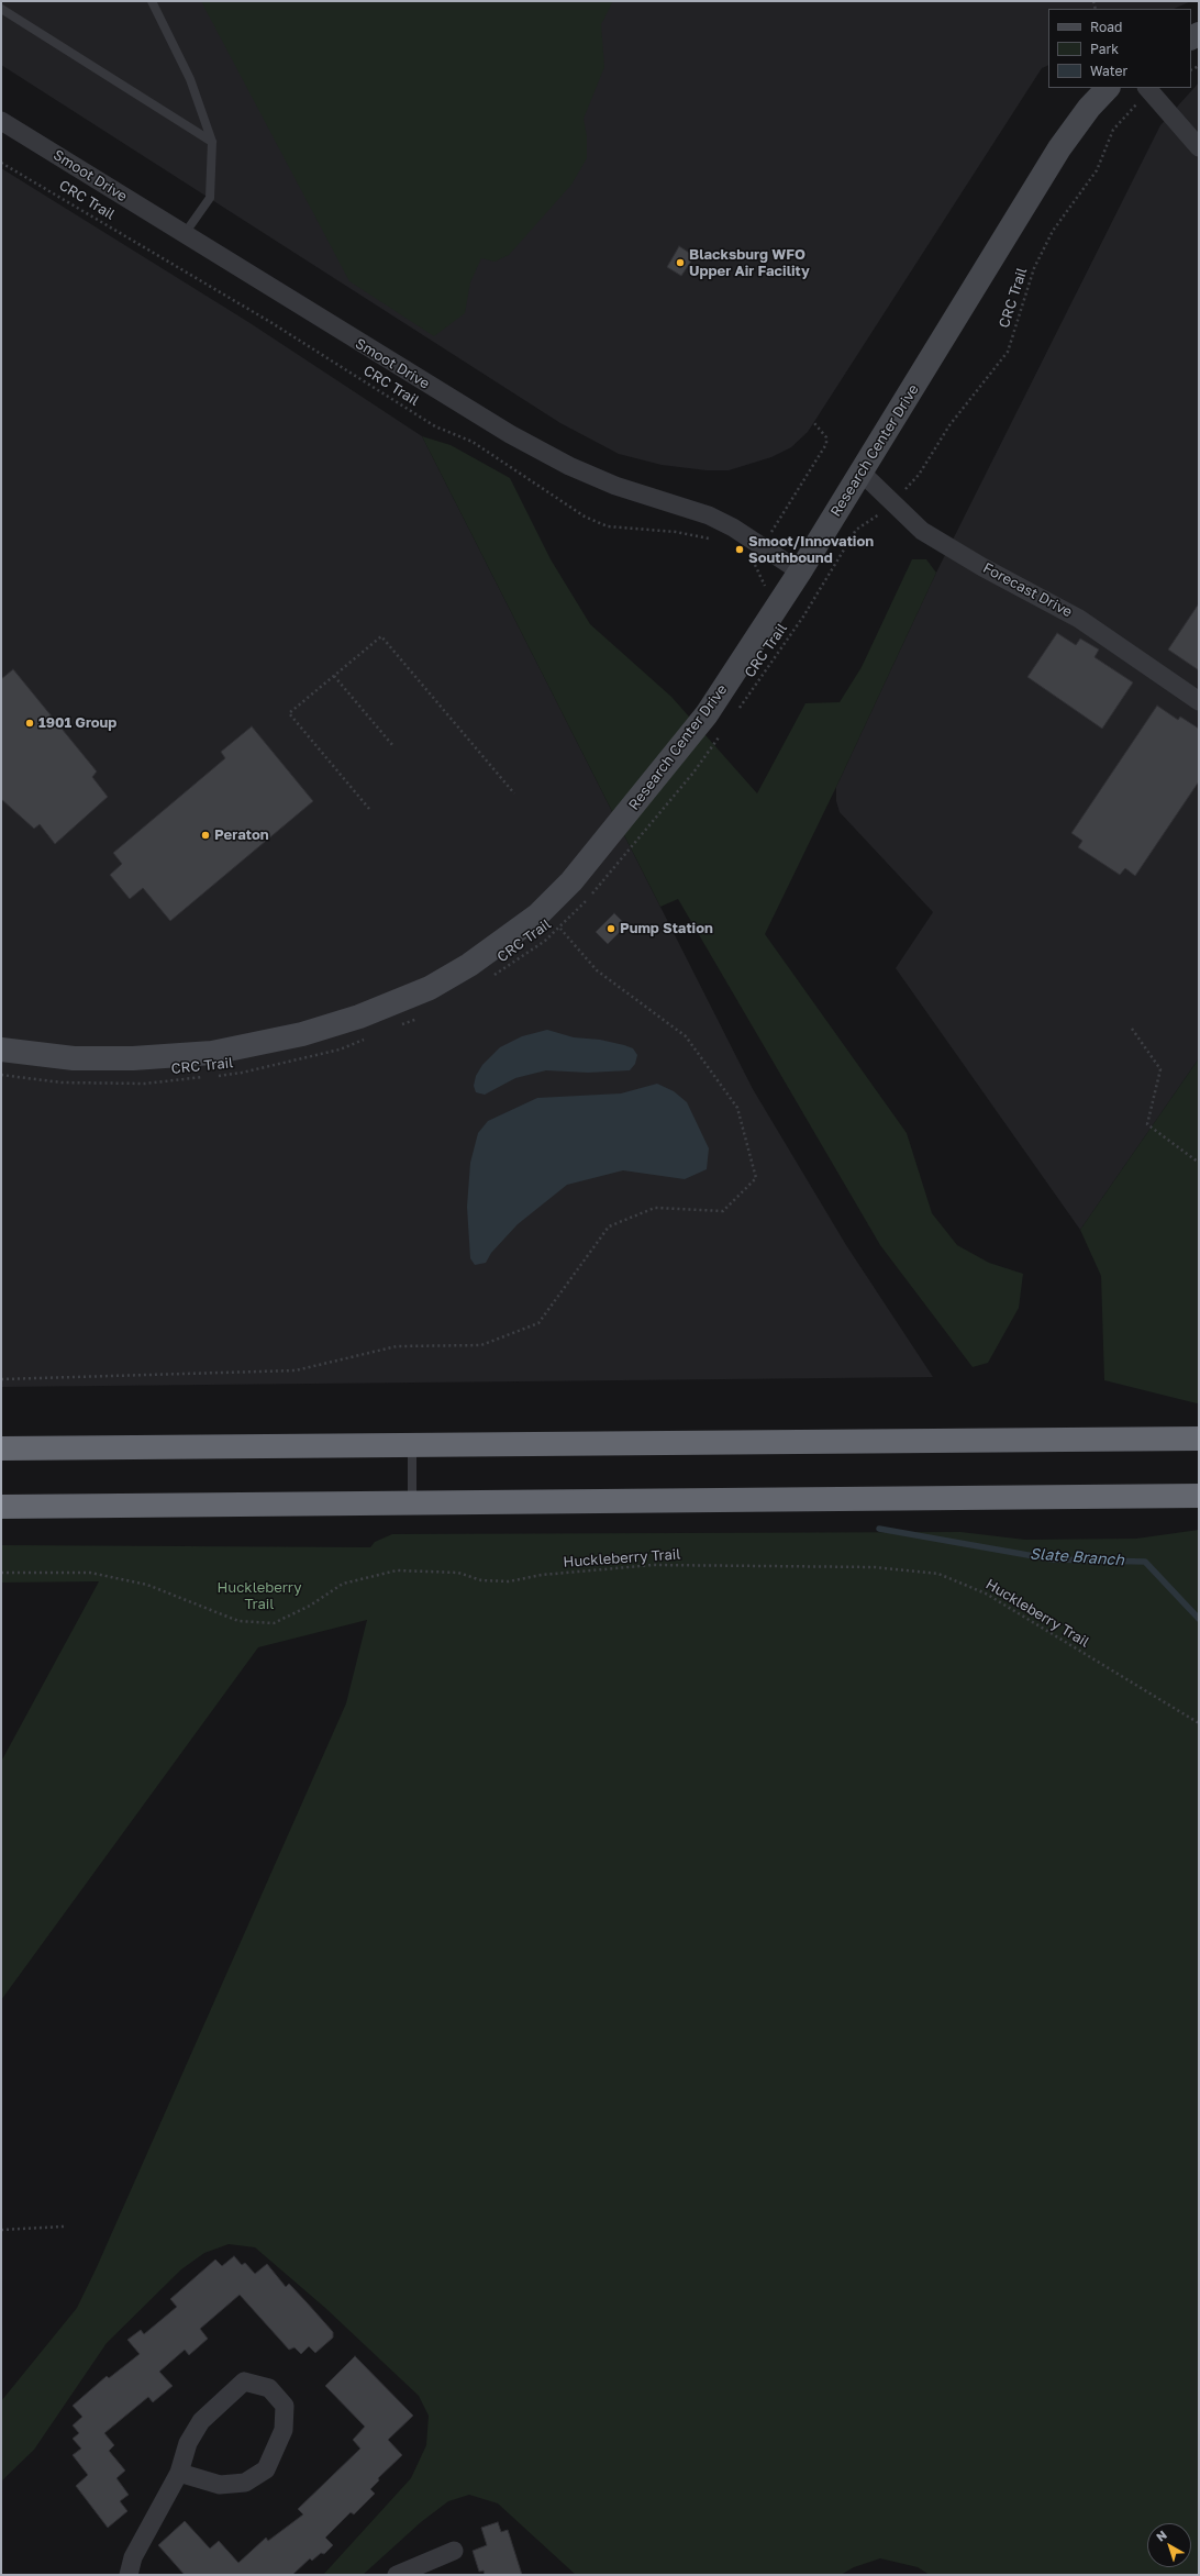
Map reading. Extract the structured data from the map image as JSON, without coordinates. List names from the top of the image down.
{
  "streets": {
    "main road": ["Research Center Drive"],
    "street": ["Smoot Drive", "Forecast Drive"],
    "path": ["CRC Trail", "Huckleberry Trail"]
  },
  "crossings": [
    ["Smoot Drive", "Research Center Drive"],
    ["Research Center Drive", "Forecast Drive"]
  ],
  "water": ["Slate Branch"],
  "parks": ["Huckleberry Trail"],
  "places": [
    "Blacksburg WFO Upper Air Facility",
    "Smoot/Innovation Southbound",
    "1901 Group",
    "Peraton",
    "Pump Station"
  ],
  "legend": ["Road", "Park", "Water"],
  "north": "top left"
}
